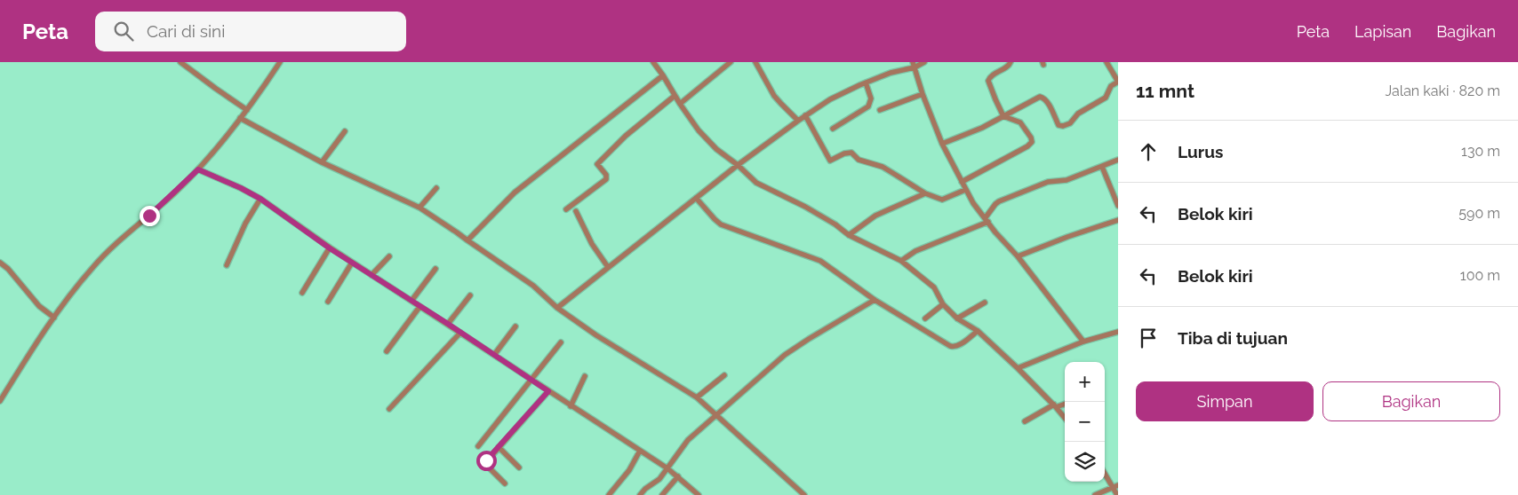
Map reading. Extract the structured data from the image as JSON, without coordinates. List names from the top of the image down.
{
  "page": {
    "header": "Peta",
    "search": "Cari di sini",
    "nav": ["Peta", "Lapisan", "Bagikan"],
    "heading": ["11 mnt", "Jalan kaki · 820 m"],
    "list": [
      ["Lurus", "130 m"],
      ["Belok kiri", "590 m"],
      ["Belok kiri", "100 m"],
      "Tiba di tujuan"
    ],
    "map_buttons": ["+", "−"],
    "buttons": ["Simpan", "Bagikan"]
  }
}
